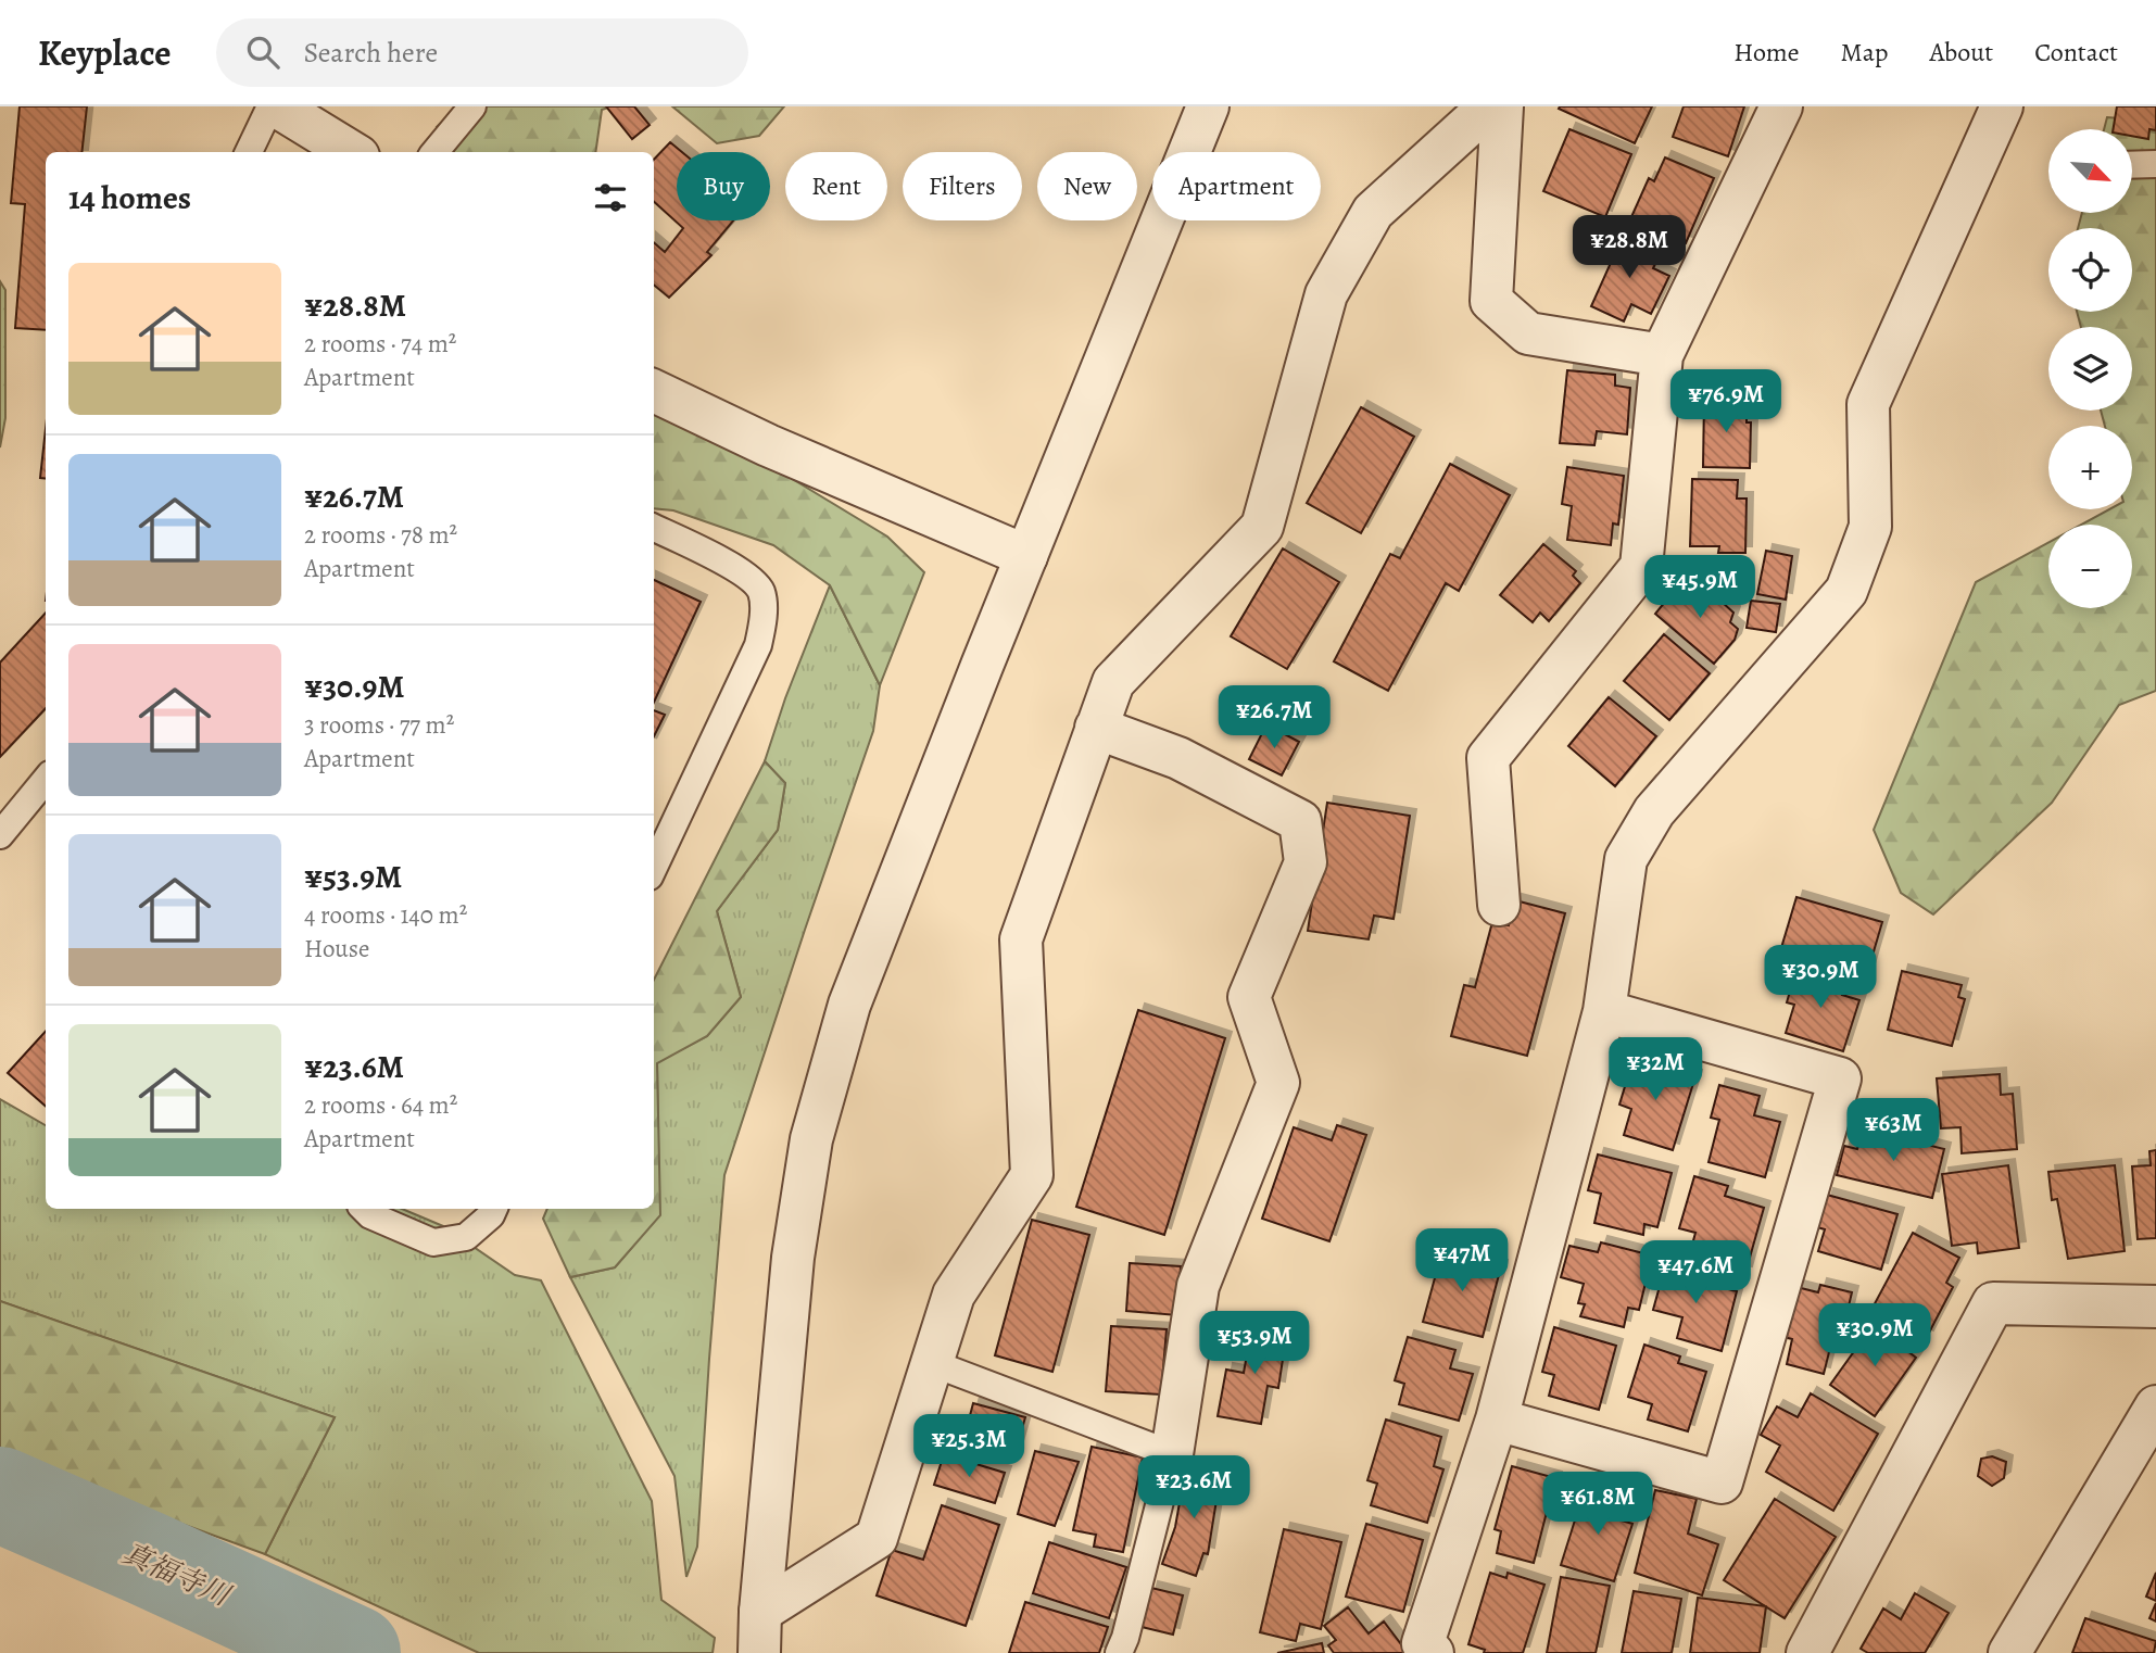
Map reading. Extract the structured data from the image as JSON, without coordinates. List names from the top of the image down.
{
  "water": ["真福寺川"],
  "north": "bottom right",
  "page": {
    "header": "Keyplace",
    "search": "Search here",
    "nav": [
      "Home",
      "Map",
      "About",
      "Contact"
    ],
    "map_buttons": ["+", "−"],
    "chip": [
      "Buy",
      "Rent",
      "Filters",
      "New",
      "Apartment"
    ],
    "heading": "14 homes",
    "price": [
      "¥28.8M",
      "¥76.9M",
      "¥45.9M",
      "¥26.7M",
      "¥30.9M",
      "¥32M",
      "¥63M",
      "¥47M",
      "¥47.6M",
      "¥30.9M",
      "¥53.9M",
      "¥25.3M",
      "¥23.6M",
      "¥61.8M"
    ],
    "list": [
      {
        "name": "¥28.8M",
        "note": "2 rooms · 74 m² · Apartment"
      },
      {
        "name": "¥26.7M",
        "note": "2 rooms · 78 m² · Apartment"
      },
      {
        "name": "¥30.9M",
        "note": "3 rooms · 77 m² · Apartment"
      },
      {
        "name": "¥53.9M",
        "note": "4 rooms · 140 m² · House"
      },
      {
        "name": "¥23.6M",
        "note": "2 rooms · 64 m² · Apartment"
      }
    ]
  }
}
